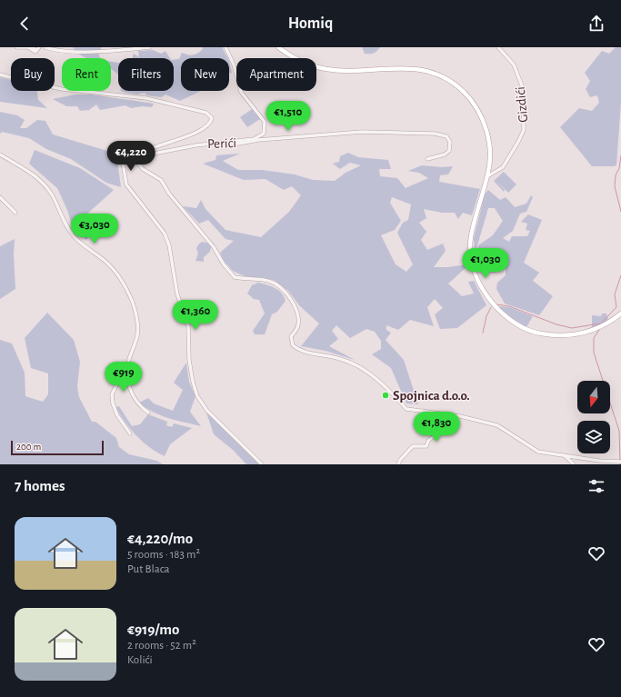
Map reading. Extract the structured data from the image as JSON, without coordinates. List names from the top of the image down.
{
  "streets": {
    "street": ["Gizdići", "Perići"]
  },
  "places": ["Spojnica d.o.o."],
  "scale_bar": "200 m",
  "north": "bottom",
  "page": {
    "header": "Homiq",
    "chip": [
      "Buy",
      "Rent",
      "Filters",
      "New",
      "Apartment"
    ],
    "price": [
      "€1,510",
      "€4,220",
      "€3,030",
      "€1,030",
      "€1,360",
      "€919",
      "€1,830"
    ],
    "scale": "200 m",
    "heading": "7 homes",
    "list": [
      {
        "name": "€4,220/mo",
        "note": "5 rooms · 183 m² · Put Blaca"
      },
      {
        "name": "€919/mo",
        "note": "2 rooms · 52 m² · Kolići"
      }
    ]
  }
}
